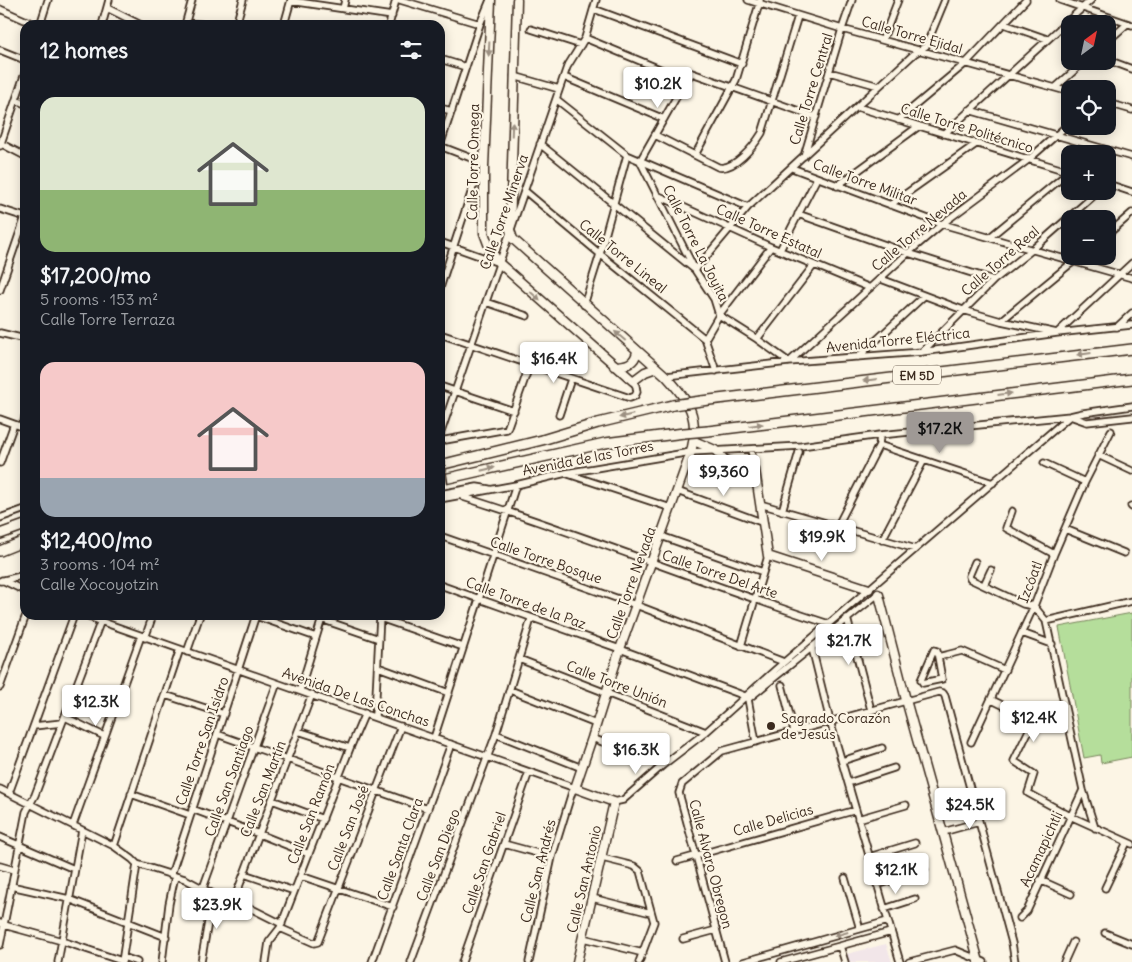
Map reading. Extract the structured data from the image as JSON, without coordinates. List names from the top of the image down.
{
  "streets": {
    "highway": ["EM 5D"],
    "main road": [
      "Calle Torre Omega",
      "Calle Torre Nevada",
      "Avenida De Las Conchas",
      "Calle San Antonio"
    ],
    "street": [
      "Calle Torre Ejidal",
      "Calle Torre Central",
      "Calle Torre Politécnico",
      "Calle Torre Militar",
      "Calle Torre Minerva",
      "Calle Torre Estatal",
      "Calle Torre La Joyita",
      "Calle Torre Lineal",
      "Calle Torre Real",
      "Avenida Torre Eléctrica",
      "Avenida de las Torres",
      "Calle Torre Bosque",
      "Calle Torre Del Arte",
      "Izcóatl",
      "Calle Torre de la Paz",
      "Calle Torre Unión",
      "Calle Torre San Isidro",
      "Calle San Santiago",
      "Calle San Martín",
      "Calle San Ramón",
      "Calle Delicias",
      "Calle San José",
      "Calle Santa Clara",
      "Acamapichtli",
      "Calle San Diego",
      "Calle San Gabriel",
      "Calle Alvaro Obregon",
      "Calle San Andrés"
    ]
  },
  "crossings": [
    ["Calle Torre Ejidal", "Calle Torre Central"],
    ["Calle Torre Politécnico", "Calle Torre Nevada"],
    ["Calle Torre Omega", "Calle Torre Minerva"],
    ["Calle Torre Militar", "Calle Torre Nevada"],
    ["Calle Torre Militar", "Calle Torre Real"],
    ["Calle Torre Minerva", "Calle Torre Lineal"],
    ["Calle Torre Nevada", "Calle Torre Estatal"],
    ["Calle Torre Nevada", "Calle Torre La Joyita"],
    ["Calle Torre Nevada", "Avenida Torre Eléctrica"],
    ["Calle Torre Nevada", "Avenida de las Torres"],
    ["Calle Torre Nevada", "Calle Torre Bosque"],
    ["Calle Torre Nevada", "Calle Torre Del Arte"],
    ["Calle Torre Nevada", "Calle Torre de la Paz"],
    ["Calle Torre Nevada", "Calle Torre Unión"],
    ["Calle Torre Nevada", "Avenida De Las Conchas"],
    ["Calle Torre Nevada", "Calle San Andrés"],
    ["Calle Torre Estatal", "Calle Torre La Joyita"],
    ["Calle Torre La Joyita", "Avenida Torre Eléctrica"],
    ["Calle Torre Real", "Avenida Torre Eléctrica"],
    ["Avenida de las Torres", "Calle Torre Del Arte"],
    ["Calle Torre de la Paz", "Calle San Diego"],
    ["Calle Torre Unión", "Calle San Diego"],
    ["Avenida De Las Conchas", "Calle Torre San Isidro"],
    ["Avenida De Las Conchas", "Calle San Santiago"],
    ["Avenida De Las Conchas", "Calle San Martín"],
    ["Avenida De Las Conchas", "Calle San Ramón"],
    ["Avenida De Las Conchas", "Calle San José"],
    ["Avenida De Las Conchas", "Calle Santa Clara"],
    ["Avenida De Las Conchas", "Calle San Diego"],
    ["Avenida De Las Conchas", "Calle San Gabriel"],
    ["Avenida De Las Conchas", "Calle San Andrés"],
    ["Avenida De Las Conchas", "Calle San Antonio"],
    ["Calle San Ramón", "Calle San José"],
    ["Calle Delicias", "Calle Alvaro Obregon"]
  ],
  "places": ["Sagrado Corazón de Jesús"],
  "north": "top right",
  "page": {
    "map_buttons": ["+", "−"],
    "heading": "12 homes",
    "price": [
      "$10.2K",
      "$16.4K",
      "$17.2K",
      "$9,360",
      "$19.9K",
      "$21.7K",
      "$12.3K",
      "$12.4K",
      "$16.3K",
      "$24.5K",
      "$12.1K",
      "$23.9K"
    ],
    "list": [
      {
        "name": "$17,200/mo",
        "note": "5 rooms · 153 m² · Calle Torre Terraza"
      },
      {
        "name": "$12,400/mo",
        "note": "3 rooms · 104 m² · Calle Xocoyotzin"
      }
    ]
  }
}
